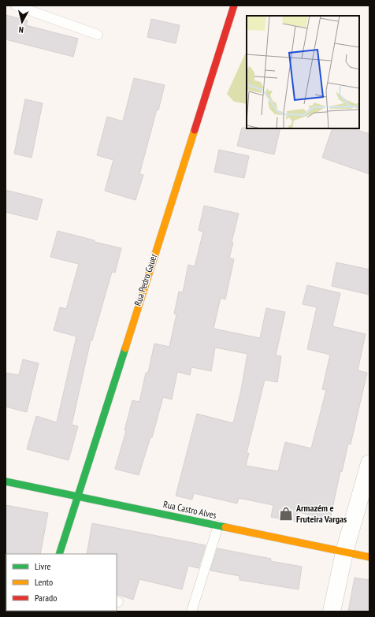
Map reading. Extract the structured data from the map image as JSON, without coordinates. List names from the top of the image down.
{
  "streets": {
    "street": ["Rua Pedro Gauer", "Rua Castro Alves"]
  },
  "crossings": [
    ["Rua Pedro Gauer", "Rua Castro Alves"]
  ],
  "places": {
    "shop": ["Armazém e Fruteira Vargas"]
  },
  "legend": ["Livre", "Lento", "Parado"],
  "north": "bottom"
}
